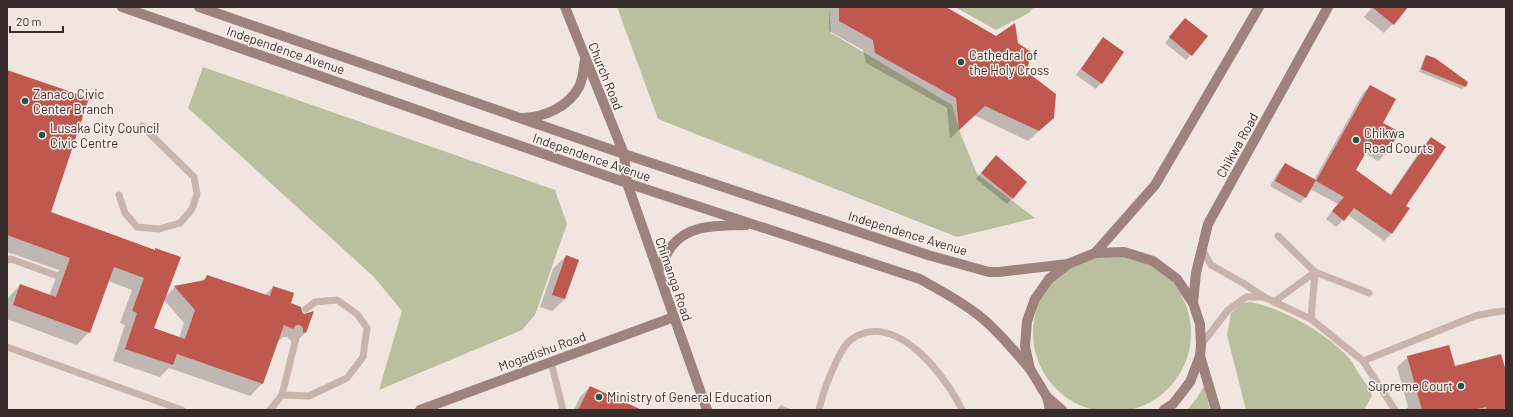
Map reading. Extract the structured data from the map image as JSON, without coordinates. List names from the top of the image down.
{
  "streets": {
    "main road": [
      "Independence Avenue",
      "Church Road",
      "Chikwa Road",
      "Chimanga Road",
      "Mogadishu Road"
    ]
  },
  "crossings": [
    ["Independence Avenue", "Church Road"],
    ["Independence Avenue", "Chimanga Road"],
    ["Church Road", "Chimanga Road"],
    ["Chimanga Road", "Mogadishu Road"]
  ],
  "places": [
    "Cathedral of the Holy Cross",
    "Zanaco Civic Center Branch",
    "Lusaka City Council Civic Centre",
    "Chikwa Road Courts",
    "Supreme Court",
    "Ministry of General Education"
  ],
  "scale_bar": "20 m"
}
